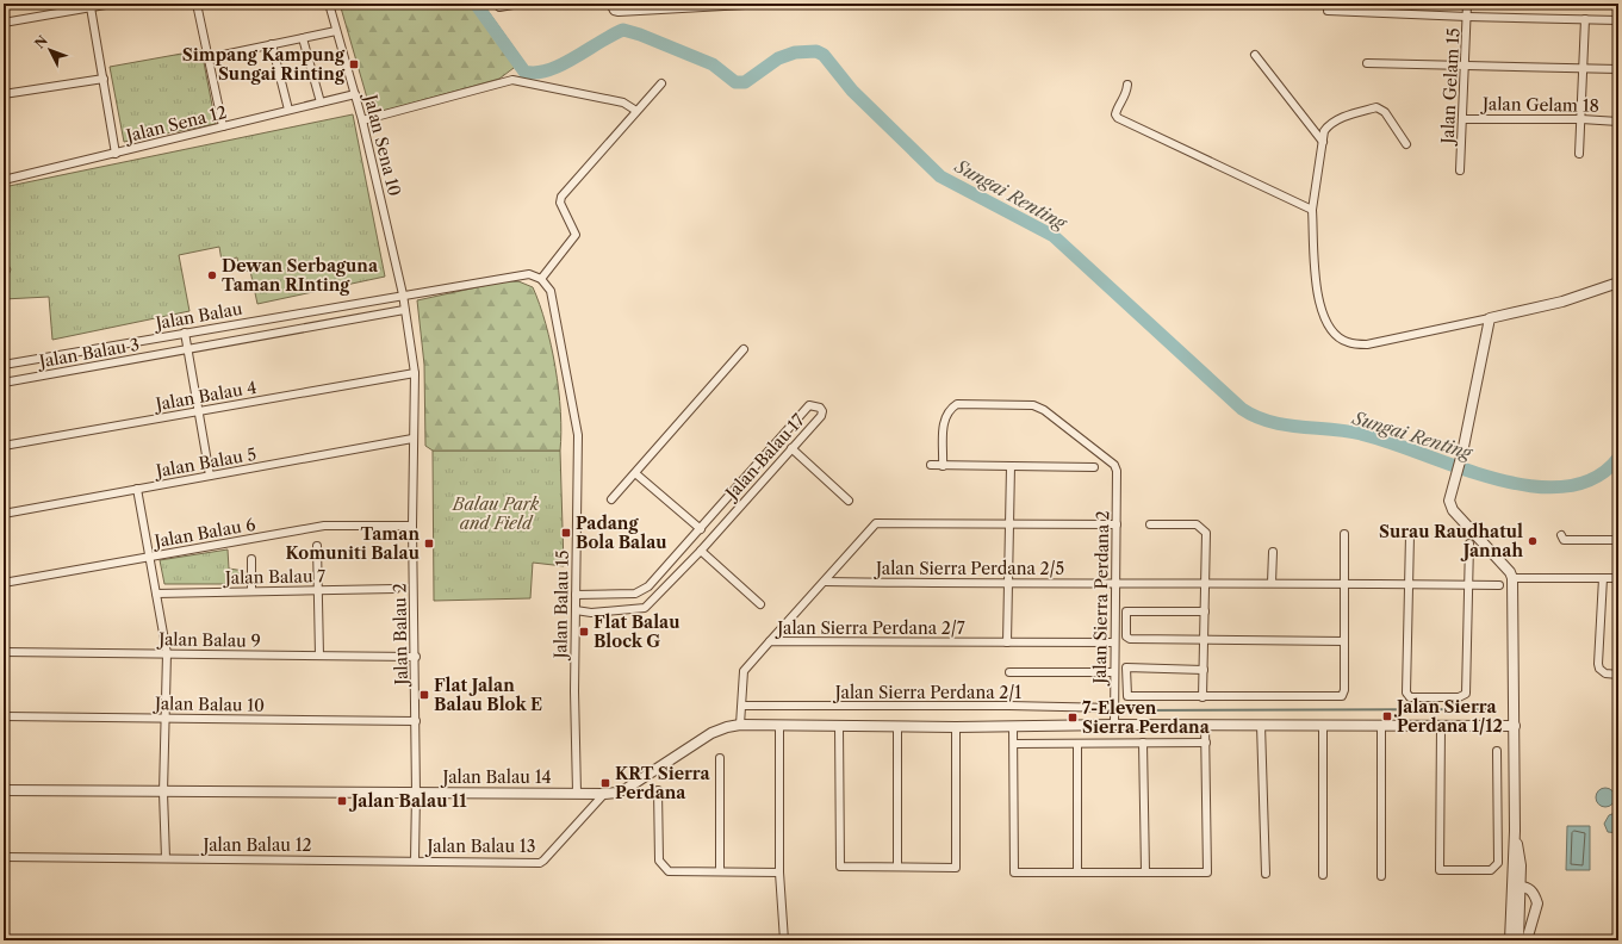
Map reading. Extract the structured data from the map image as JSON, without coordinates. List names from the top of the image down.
{
  "streets": {
    "street": [
      "Jalan Gelam 15",
      "Jalan Gelam 18",
      "Jalan Sena 12",
      "Jalan Sena 10",
      "Jalan Balau",
      "Jalan Balau 3",
      "Jalan Balau 4",
      "Jalan Balau 17",
      "Jalan Balau 5",
      "Jalan Balau 6",
      "Jalan Sierra Perdana 2/5",
      "Jalan Balau 7",
      "Jalan Sierra Perdana 2",
      "Jalan Balau 15",
      "Jalan Sierra Perdana 2/7",
      "Jalan Balau 2",
      "Jalan Balau 9",
      "Jalan Sierra Perdana 2/1",
      "Jalan Balau 10",
      "Jalan Balau 14",
      "Jalan Balau 12",
      "Jalan Balau 13"
    ]
  },
  "crossings": [
    ["Jalan Gelam 15", "Jalan Gelam 18"],
    ["Jalan Sena 12", "Jalan Sena 10"],
    ["Jalan Sena 10", "Jalan Balau"],
    ["Jalan Sena 10", "Jalan Balau 2"],
    ["Jalan Balau", "Jalan Balau 15"],
    ["Jalan Balau", "Jalan Balau 2"],
    ["Jalan Balau 3", "Jalan Balau 2"],
    ["Jalan Balau 4", "Jalan Balau 2"],
    ["Jalan Balau 17", "Jalan Balau 15"],
    ["Jalan Balau 5", "Jalan Balau 2"],
    ["Jalan Balau 6", "Jalan Balau 2"],
    ["Jalan Sierra Perdana 2/5", "Jalan Sierra Perdana 2"],
    ["Jalan Sierra Perdana 2", "Jalan Sierra Perdana 2/7"],
    ["Jalan Sierra Perdana 2", "Jalan Sierra Perdana 2/1"],
    ["Jalan Sierra Perdana 2", "Jalan Balau 14"],
    ["Jalan Balau 15", "Jalan Balau 14"],
    ["Jalan Sierra Perdana 2/7", "Jalan Sierra Perdana 2/1"],
    ["Jalan Sierra Perdana 2/7", "Jalan Balau 14"],
    ["Jalan Balau 2", "Jalan Balau 9"],
    ["Jalan Balau 2", "Jalan Balau 10"],
    ["Jalan Balau 2", "Jalan Balau 14"],
    ["Jalan Balau 2", "Jalan Balau 12"],
    ["Jalan Balau 2", "Jalan Balau 13"],
    ["Jalan Balau 14", "Jalan Balau 13"],
    ["Jalan Balau 12", "Jalan Balau 13"]
  ],
  "water": ["Sungai Renting"],
  "parks": ["Balau Park and Field"],
  "places": {
    "transit": [
      "Simpang Kampung Sungai Rinting",
      "Padang Bola Balau",
      "Taman Komuniti Balau",
      "Flat Balau Block G",
      "Flat Jalan Balau Blok E",
      "Jalan Sierra Perdana 1/12",
      "7-Eleven Sierra Perdana",
      "KRT Sierra Perdana",
      "Jalan Balau 11"
    ],
    "other": ["Dewan Serbaguna Taman RInting", "Surau Raudhatul Jannah"]
  },
  "north": "top left"
}
